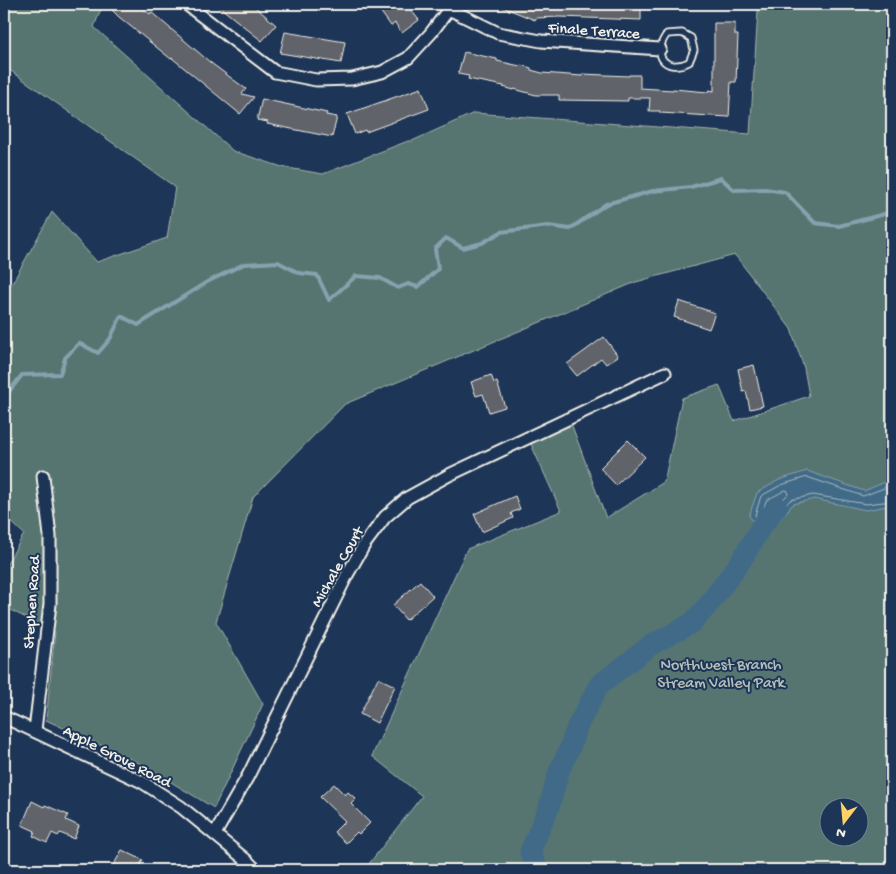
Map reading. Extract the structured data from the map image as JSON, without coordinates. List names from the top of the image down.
{
  "streets": {
    "street": [
      "Finale Terrace",
      "Michale Court",
      "Stephen Road",
      "Apple Grove Road"
    ]
  },
  "crossings": [
    ["Michale Court", "Apple Grove Road"],
    ["Stephen Road", "Apple Grove Road"]
  ],
  "parks": ["Northwest Branch Stream Valley Park"],
  "north": "bottom"
}
